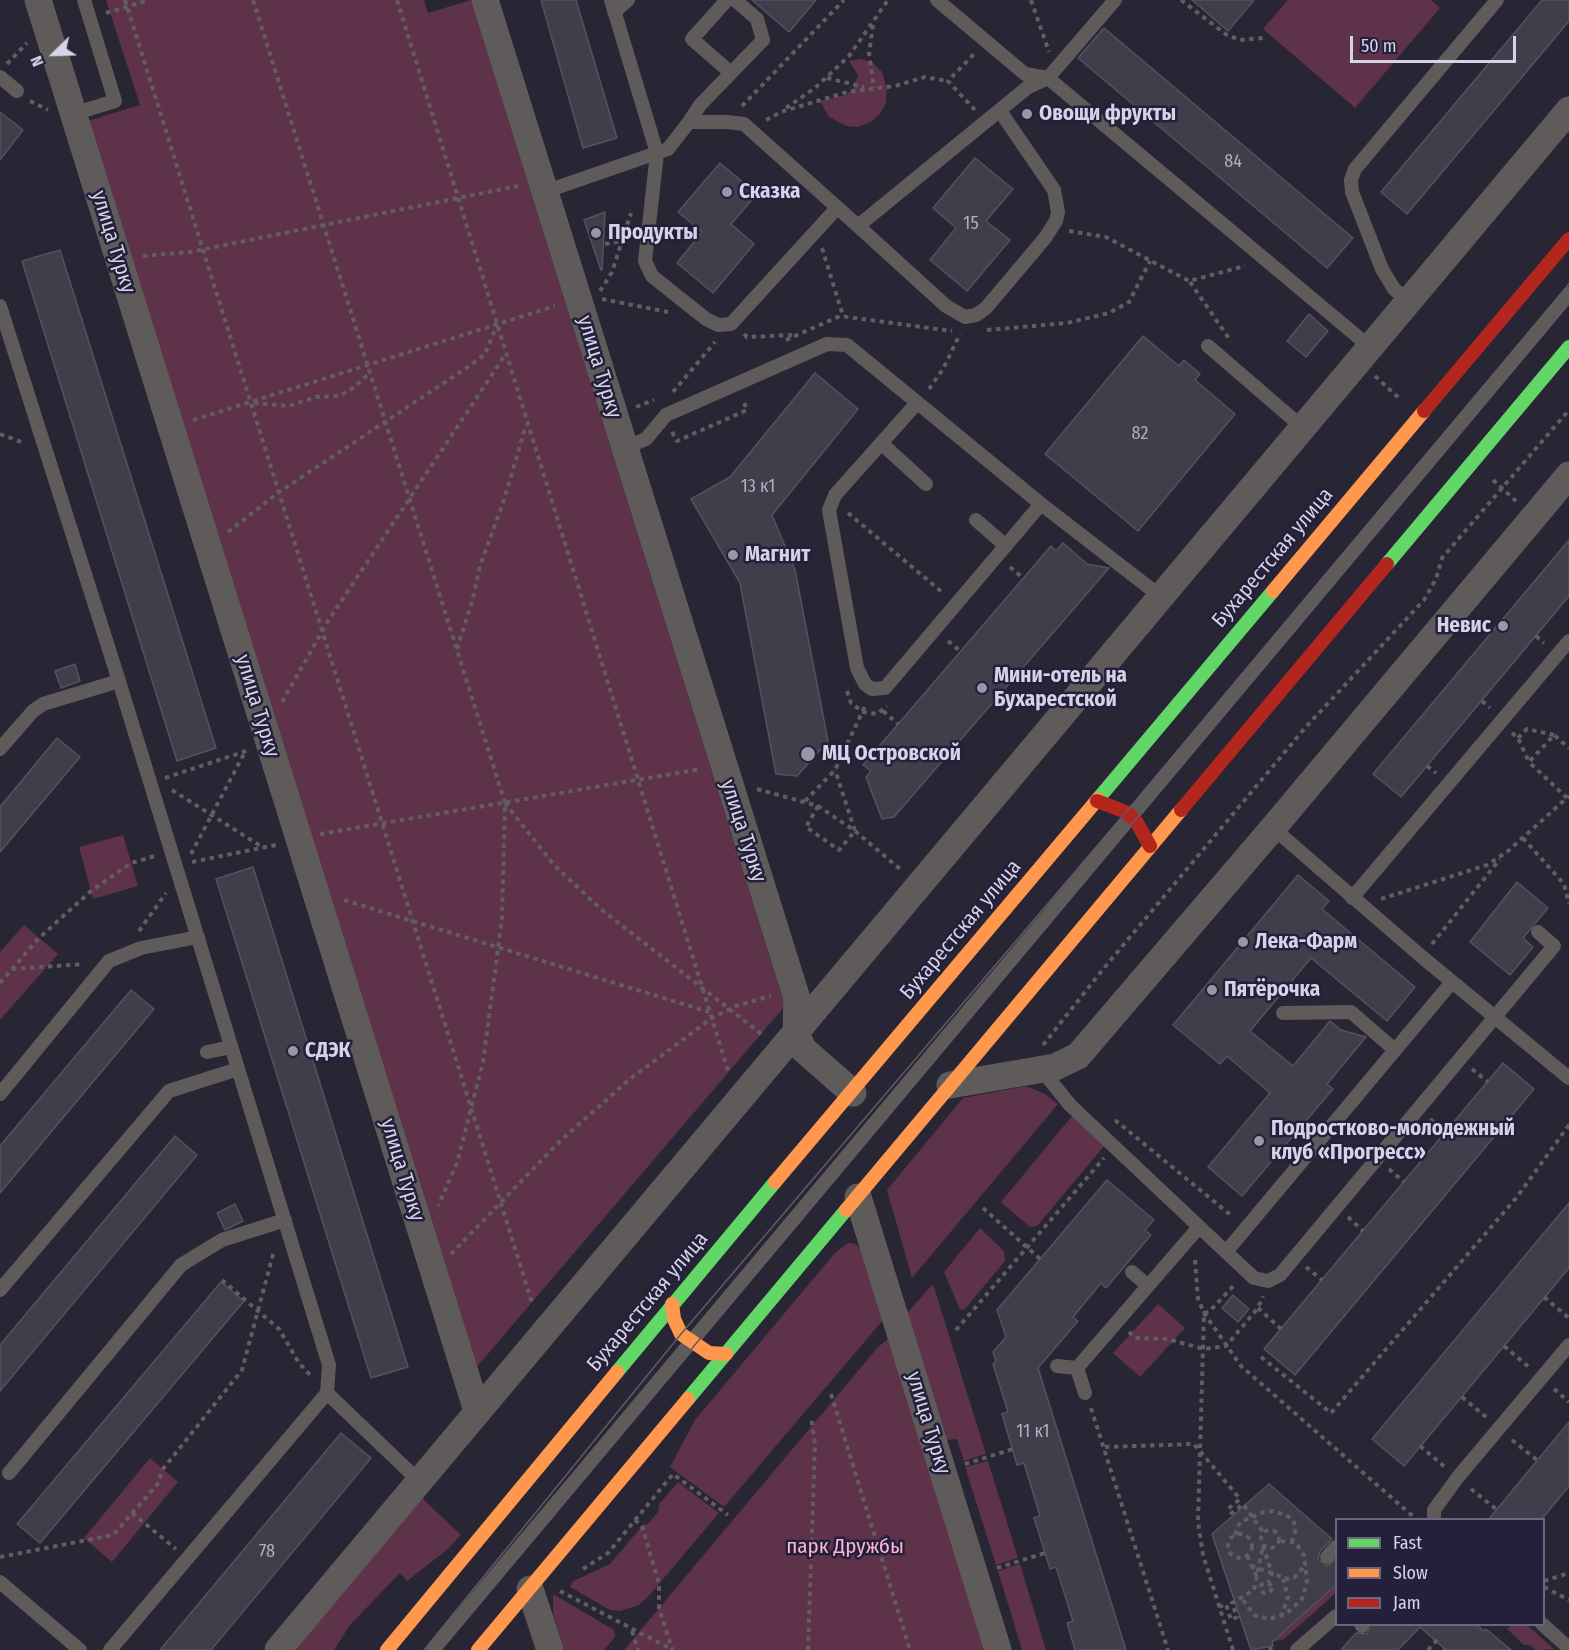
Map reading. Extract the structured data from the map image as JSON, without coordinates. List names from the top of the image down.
{
  "streets": {
    "main road": ["Бухарестская улица"],
    "street": ["улица Турку"]
  },
  "parks": ["парк Дружбы"],
  "places": [
    "Овощи фрукты",
    "Сказка",
    "Продукты",
    "Магнит",
    "Невис",
    "Мини-отель на Бухарестской",
    "МЦ Островской",
    "Лека-Фарм",
    "Пятёрочка",
    "СДЭК",
    "Подростково-молодежный клуб «Прогресс»"
  ],
  "house_numbers": [
    "84",
    "15",
    "82",
    "13 к1",
    "11 к1",
    "78"
  ],
  "legend": ["Fast", "Slow", "Jam"],
  "scale_bar": "50 m",
  "north": "bottom left"
}
